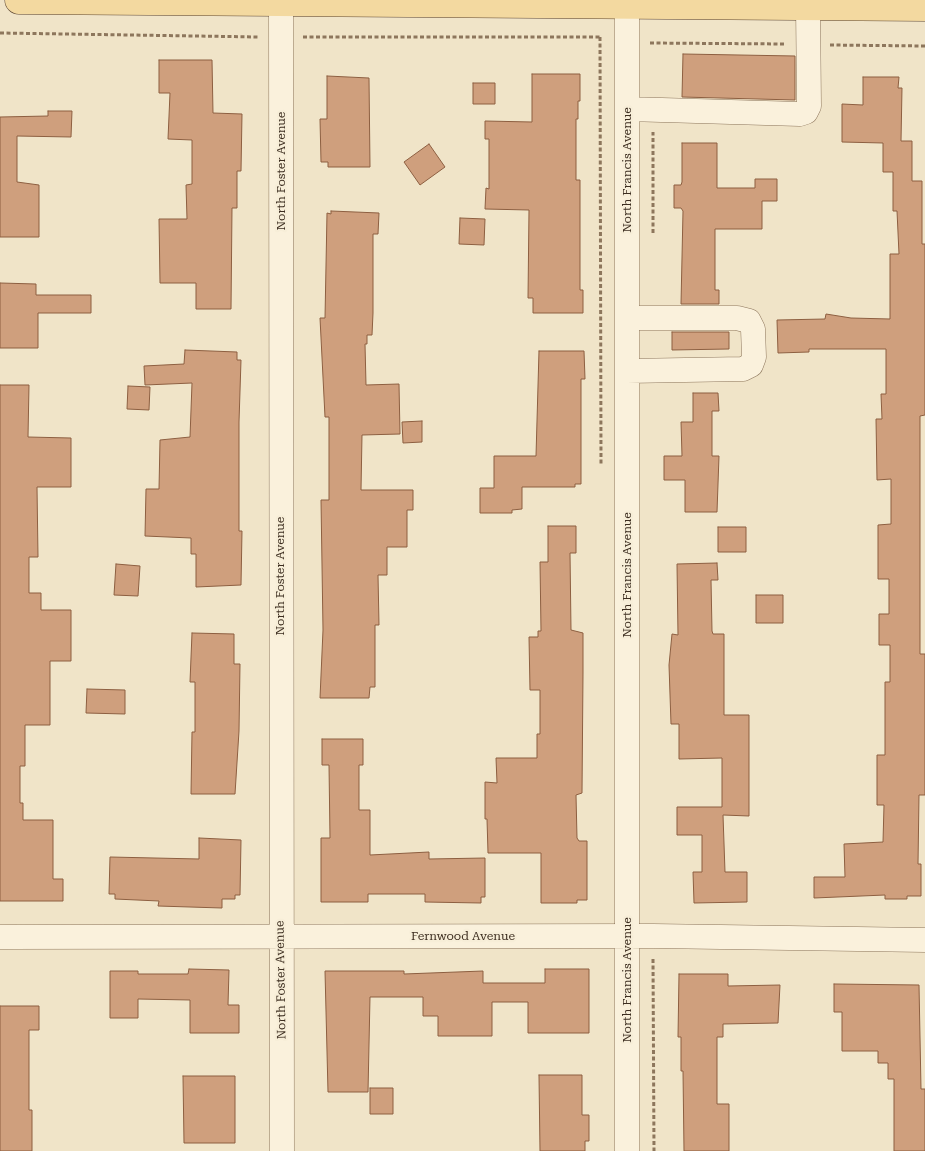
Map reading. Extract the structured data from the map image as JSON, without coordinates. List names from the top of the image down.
{
  "streets": {
    "street": ["North Francis Avenue", "North Foster Avenue", "Fernwood Avenue"]
  },
  "crossings": [
    ["North Francis Avenue", "Fernwood Avenue"],
    ["North Foster Avenue", "Fernwood Avenue"]
  ]
}
